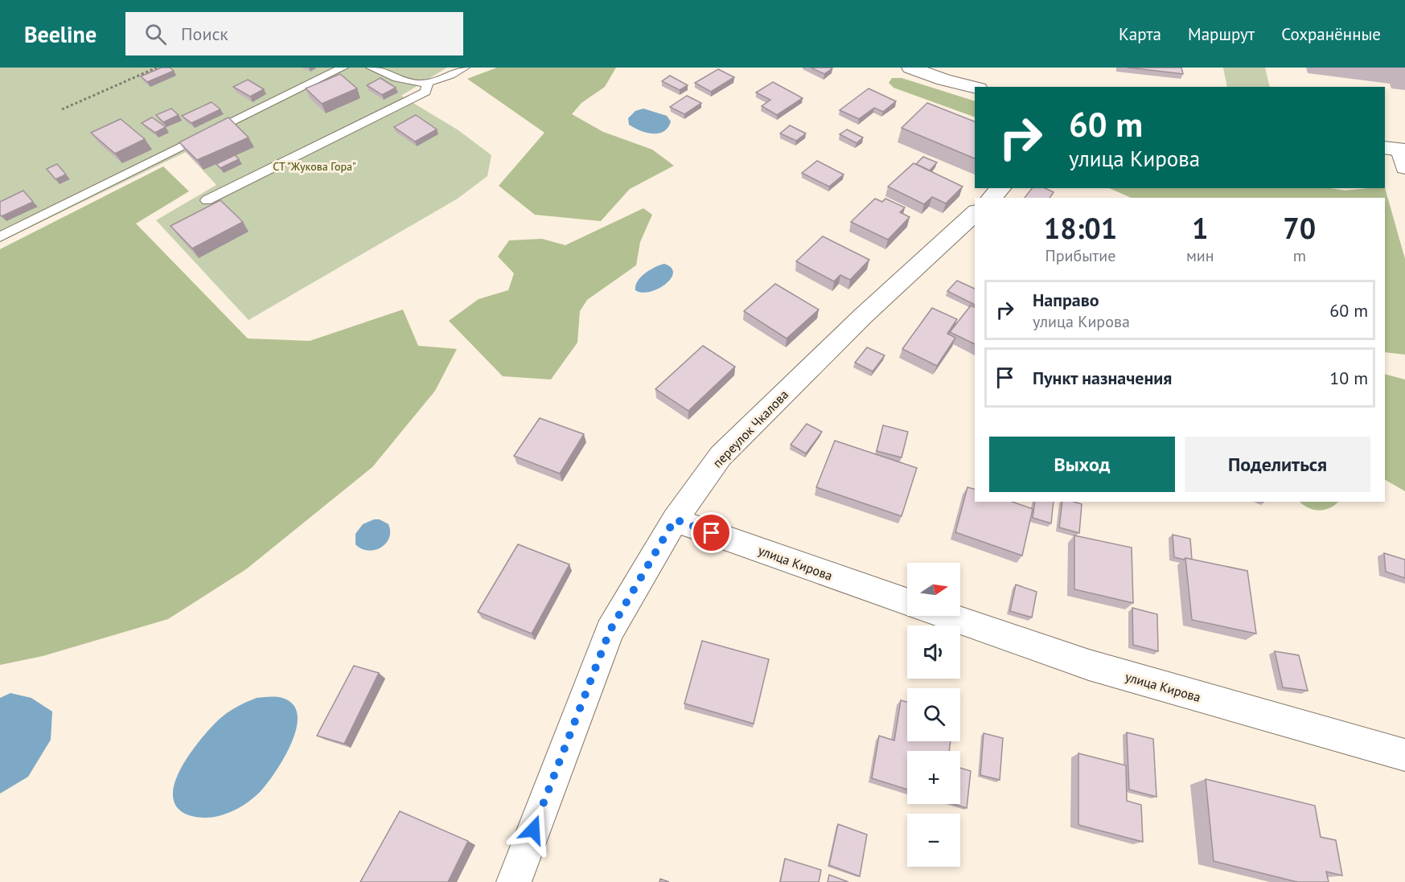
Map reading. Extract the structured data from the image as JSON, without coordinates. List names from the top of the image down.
{
  "streets": {
    "street": ["переулок Чкалова", "улица Кирова"]
  },
  "crossings": [
    ["переулок Чкалова", "улица Кирова"]
  ],
  "parks": ["СТ \"Жукова Гора\""],
  "north": "right",
  "page": {
    "header": "Beeline",
    "search": "Поиск",
    "nav": ["Карта", "Маршрут", "Сохранённые"],
    "turn": ["60 m", "улица Кирова"],
    "eta": [
      "18:01",
      "Прибытие",
      "1",
      "мин",
      "70",
      "m"
    ],
    "list": [
      {
        "name": "Направо",
        "note": "улица Кирова",
        "value": "60 m"
      },
      {
        "name": "Пункт назначения",
        "value": "10 m"
      }
    ],
    "buttons": ["Выход", "Поделиться"],
    "map_buttons": ["+", "−"]
  }
}
